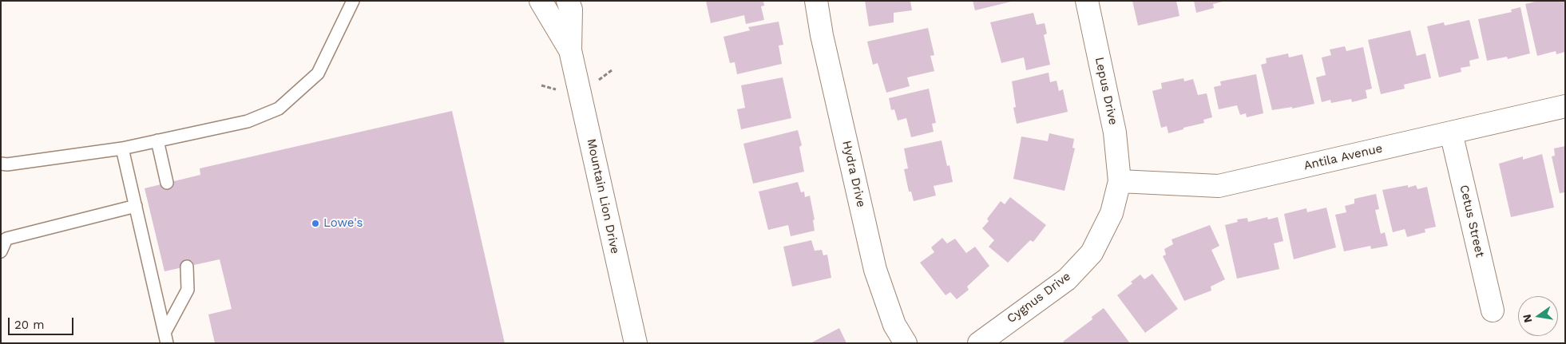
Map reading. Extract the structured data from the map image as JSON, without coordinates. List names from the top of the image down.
{
  "streets": {
    "street": [
      "Lepus Drive",
      "Antila Avenue",
      "Hydra Drive",
      "Mountain Lion Drive",
      "Cetus Street",
      "Cygnus Drive"
    ]
  },
  "crossings": [
    ["Lepus Drive", "Antila Avenue"],
    ["Lepus Drive", "Cygnus Drive"],
    ["Antila Avenue", "Cetus Street"],
    ["Antila Avenue", "Cygnus Drive"]
  ],
  "places": ["Lowe's"],
  "scale_bar": "20 m",
  "north": "left"
}
